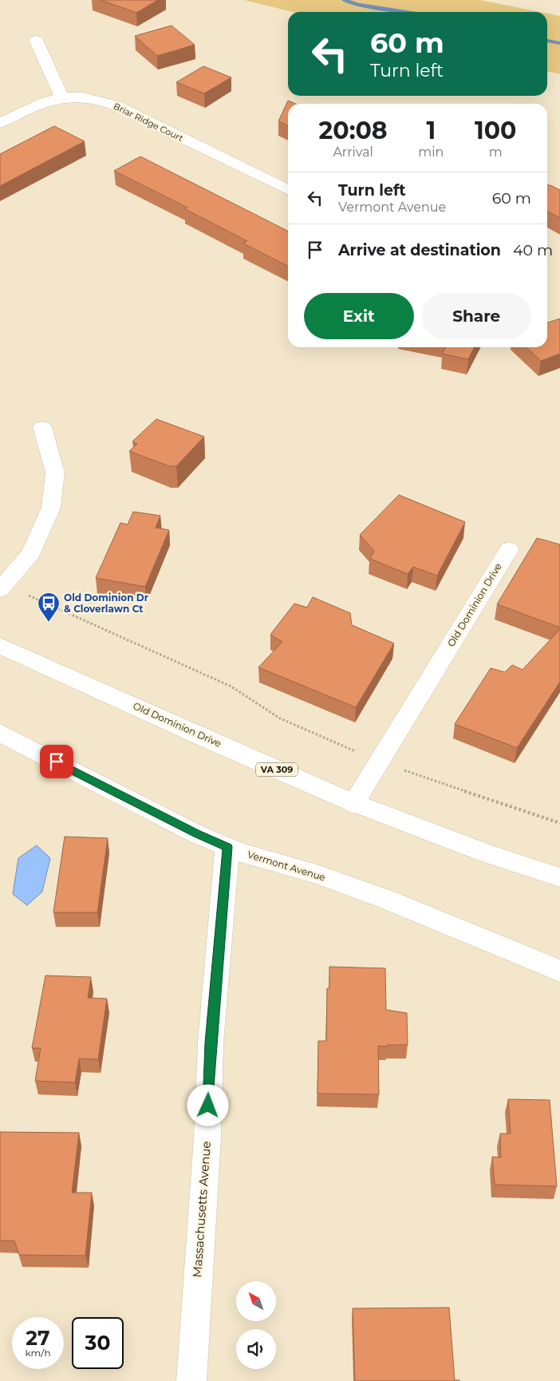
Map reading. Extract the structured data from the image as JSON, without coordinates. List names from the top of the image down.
{
  "streets": {
    "street": [
      "Briar Ridge Court",
      "Old Dominion Drive",
      "VA 309",
      "Vermont Avenue",
      "Massachusetts Avenue"
    ]
  },
  "crossings": [
    ["Vermont Avenue", "Massachusetts Avenue"]
  ],
  "places": {
    "bus stop": ["Old Dominion Dr & Cloverlawn Ct"]
  },
  "north": "top left",
  "page": {
    "turn": ["60 m", "Turn left"],
    "eta": [
      "20:08",
      "Arrival",
      "1",
      "min",
      "100",
      "m"
    ],
    "list": [
      {
        "name": "Turn left",
        "note": "Vermont Avenue",
        "value": "60 m"
      },
      {
        "name": "Arrive at destination",
        "value": "40 m"
      }
    ],
    "buttons": ["Exit", "Share"],
    "speed": "27 km/h",
    "limit": "30"
  }
}
